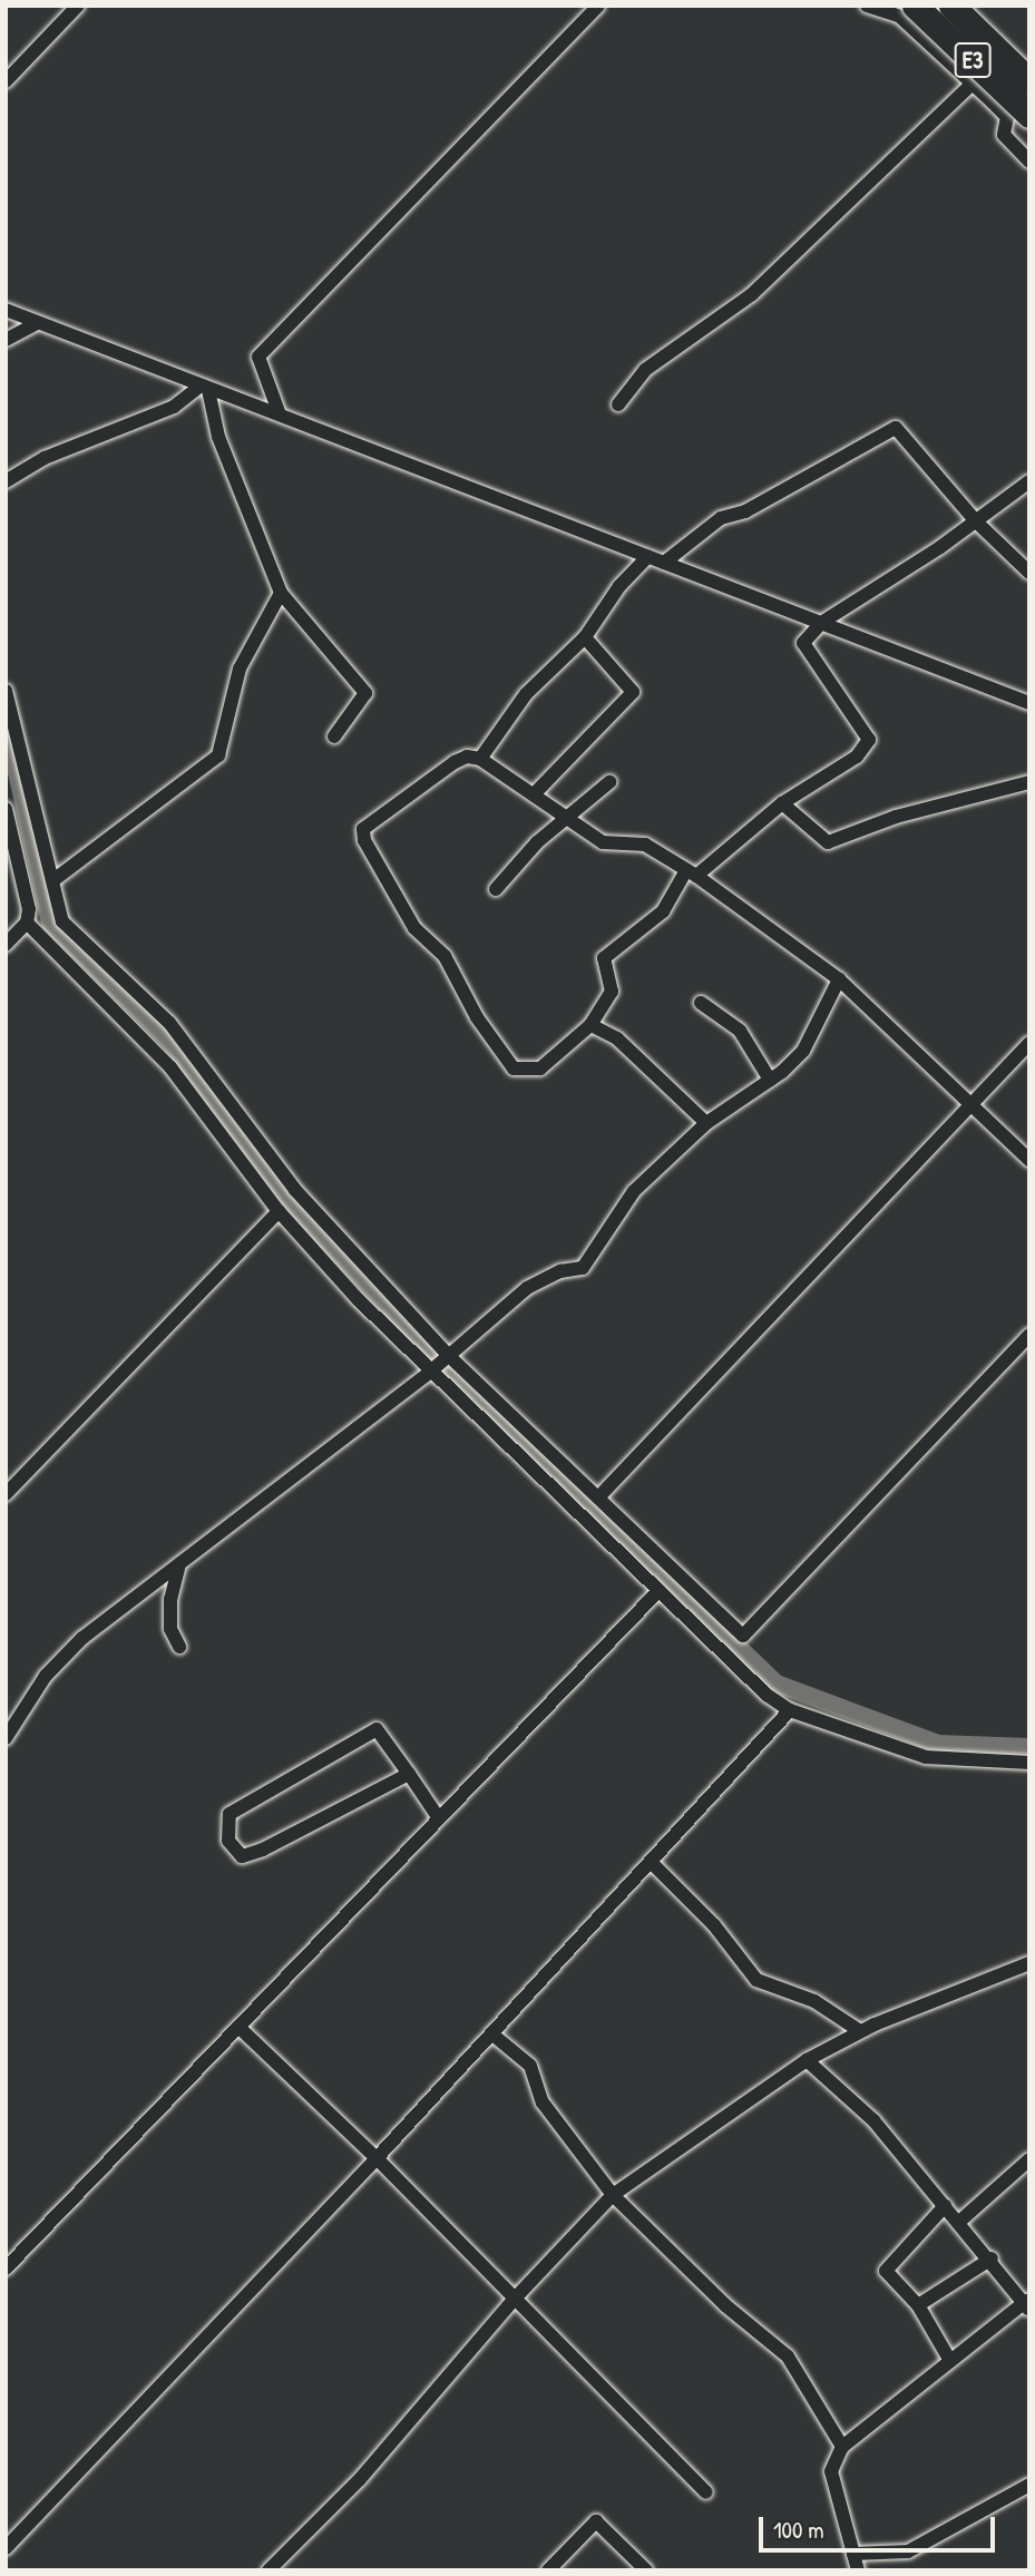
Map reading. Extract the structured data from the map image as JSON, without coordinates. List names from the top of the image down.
{
  "streets": {
    "highway": ["E3"]
  },
  "scale_bar": "100 m"
}
